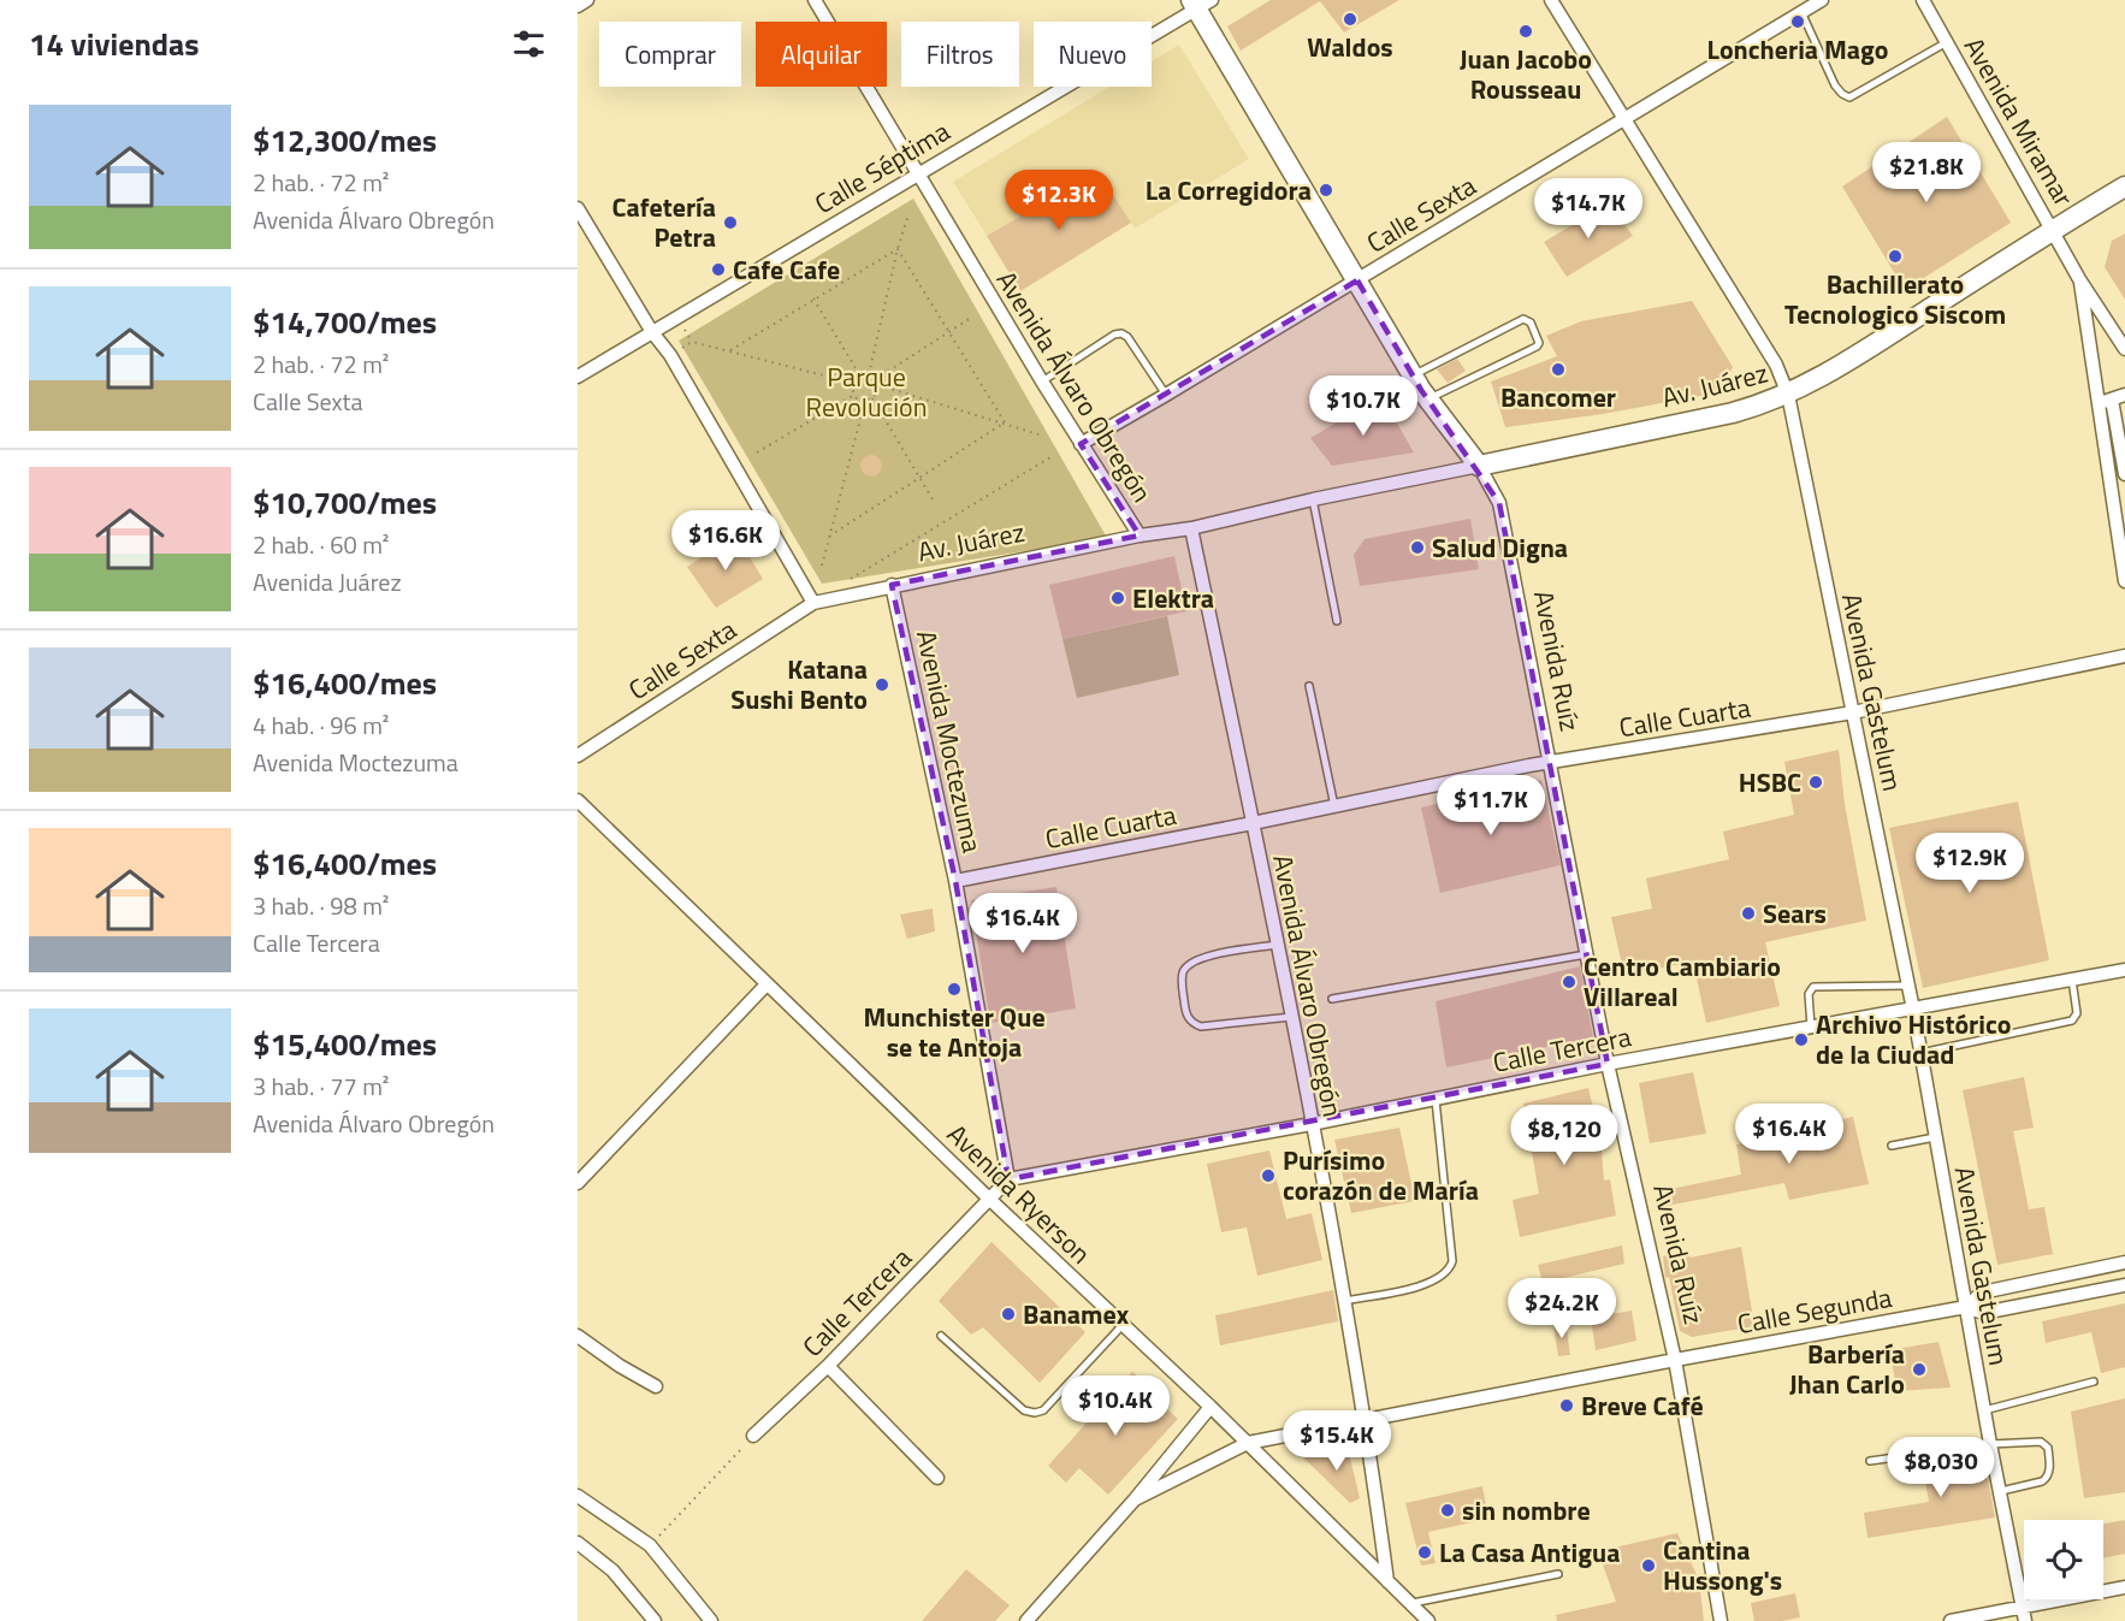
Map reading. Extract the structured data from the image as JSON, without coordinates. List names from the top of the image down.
{
  "streets": {
    "street": [
      "Avenida Miramar",
      "Calle Séptima",
      "Calle Sexta",
      "Av. Juárez",
      "Avenida Álvaro Obregón",
      "Avenida Ruíz",
      "Avenida Gastelum",
      "Calle Cuarta",
      "Avenida Moctezuma",
      "Calle Tercera",
      "Avenida Ryerson",
      "Calle Segunda"
    ]
  },
  "crossings": [
    ["Avenida Miramar", "Av. Juárez"],
    ["Calle Séptima", "Avenida Álvaro Obregón"],
    ["Calle Séptima", "Avenida Ruíz"],
    ["Calle Sexta", "Av. Juárez"],
    ["Calle Sexta", "Avenida Álvaro Obregón"],
    ["Calle Sexta", "Avenida Ruíz"],
    ["Calle Sexta", "Avenida Gastelum"],
    ["Av. Juárez", "Avenida Álvaro Obregón"],
    ["Av. Juárez", "Avenida Ruíz"],
    ["Av. Juárez", "Avenida Gastelum"],
    ["Av. Juárez", "Avenida Moctezuma"],
    ["Avenida Álvaro Obregón", "Calle Cuarta"],
    ["Avenida Álvaro Obregón", "Calle Tercera"],
    ["Avenida Álvaro Obregón", "Avenida Ryerson"],
    ["Avenida Álvaro Obregón", "Calle Segunda"],
    ["Avenida Ruíz", "Calle Cuarta"],
    ["Avenida Ruíz", "Calle Tercera"],
    ["Avenida Ruíz", "Calle Segunda"],
    ["Avenida Gastelum", "Calle Cuarta"],
    ["Avenida Gastelum", "Calle Tercera"],
    ["Avenida Gastelum", "Calle Segunda"],
    ["Calle Cuarta", "Avenida Moctezuma"],
    ["Avenida Moctezuma", "Calle Tercera"],
    ["Calle Tercera", "Avenida Ryerson"],
    ["Avenida Ryerson", "Calle Segunda"]
  ],
  "parks": ["Parque Revolución"],
  "places": [
    "Waldos",
    "Loncheria Mago",
    "Juan Jacobo Rousseau",
    "La Corregidora",
    "Cafetería Petra",
    "Bachillerato Tecnologico Siscom",
    "Cafe Cafe",
    "Bancomer",
    "Salud Digna",
    "Elektra",
    "Katana Sushi Bento",
    "HSBC",
    "Sears",
    "Centro Cambiario Villareal",
    "Munchister Que se te Antoja",
    "Archivo Histórico de la Ciudad",
    "Purísimo corazón de María",
    "Banamex",
    "Barbería Jhan Carlo",
    "Breve Café",
    "sin nombre",
    "La Casa Antigua",
    "Cantina Hussong's"
  ],
  "page": {
    "heading": "14 viviendas",
    "chip": [
      "Comprar",
      "Alquilar",
      "Filtros",
      "Nuevo"
    ],
    "list": [
      {
        "name": "$12,300/mes",
        "note": "2 hab. · 72 m² · Avenida Álvaro Obregón"
      },
      {
        "name": "$14,700/mes",
        "note": "2 hab. · 72 m² · Calle Sexta"
      },
      {
        "name": "$10,700/mes",
        "note": "2 hab. · 60 m² · Avenida Juárez"
      },
      {
        "name": "$16,400/mes",
        "note": "4 hab. · 96 m² · Avenida Moctezuma"
      },
      {
        "name": "$16,400/mes",
        "note": "3 hab. · 98 m² · Calle Tercera"
      },
      {
        "name": "$15,400/mes",
        "note": "3 hab. · 77 m² · Avenida Álvaro Obregón"
      }
    ],
    "price": [
      "$21.8K",
      "$12.3K",
      "$14.7K",
      "$10.7K",
      "$16.6K",
      "$11.7K",
      "$12.9K",
      "$16.4K",
      "$16.4K",
      "$8,120",
      "$24.2K",
      "$10.4K",
      "$15.4K",
      "$8,030"
    ]
  }
}
